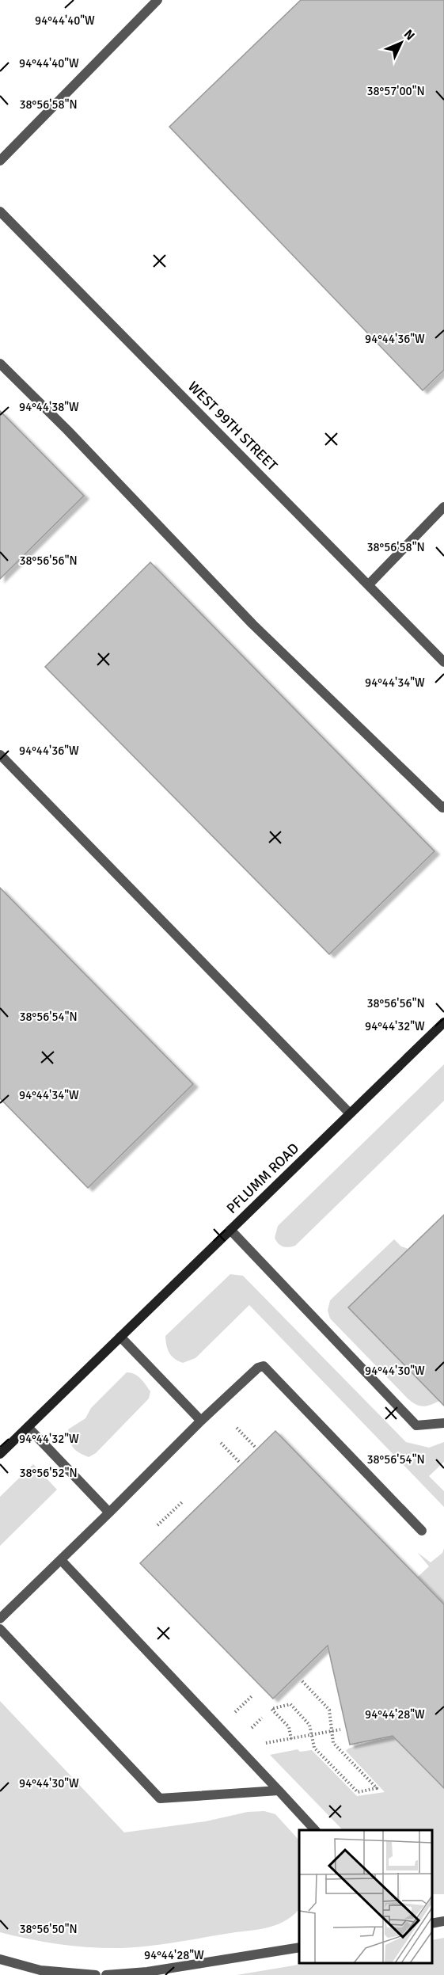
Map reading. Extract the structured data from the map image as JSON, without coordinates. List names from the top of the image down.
{
  "streets": {
    "main road": ["PFLUMM ROAD"],
    "street": ["WEST 99TH STREET"]
  },
  "north": "top right",
  "coordinates": [
    "94°44'40\"W",
    "38°57'00\"N",
    "38°56'58\"N",
    "94°44'36\"W",
    "94°44'38\"W",
    "38°56'56\"N",
    "94°44'34\"W",
    "38°56'54\"N",
    "94°44'32\"W",
    "94°44'30\"W",
    "38°56'52\"N",
    "94°44'28\"W",
    "38°56'50\"N"
  ]
}
